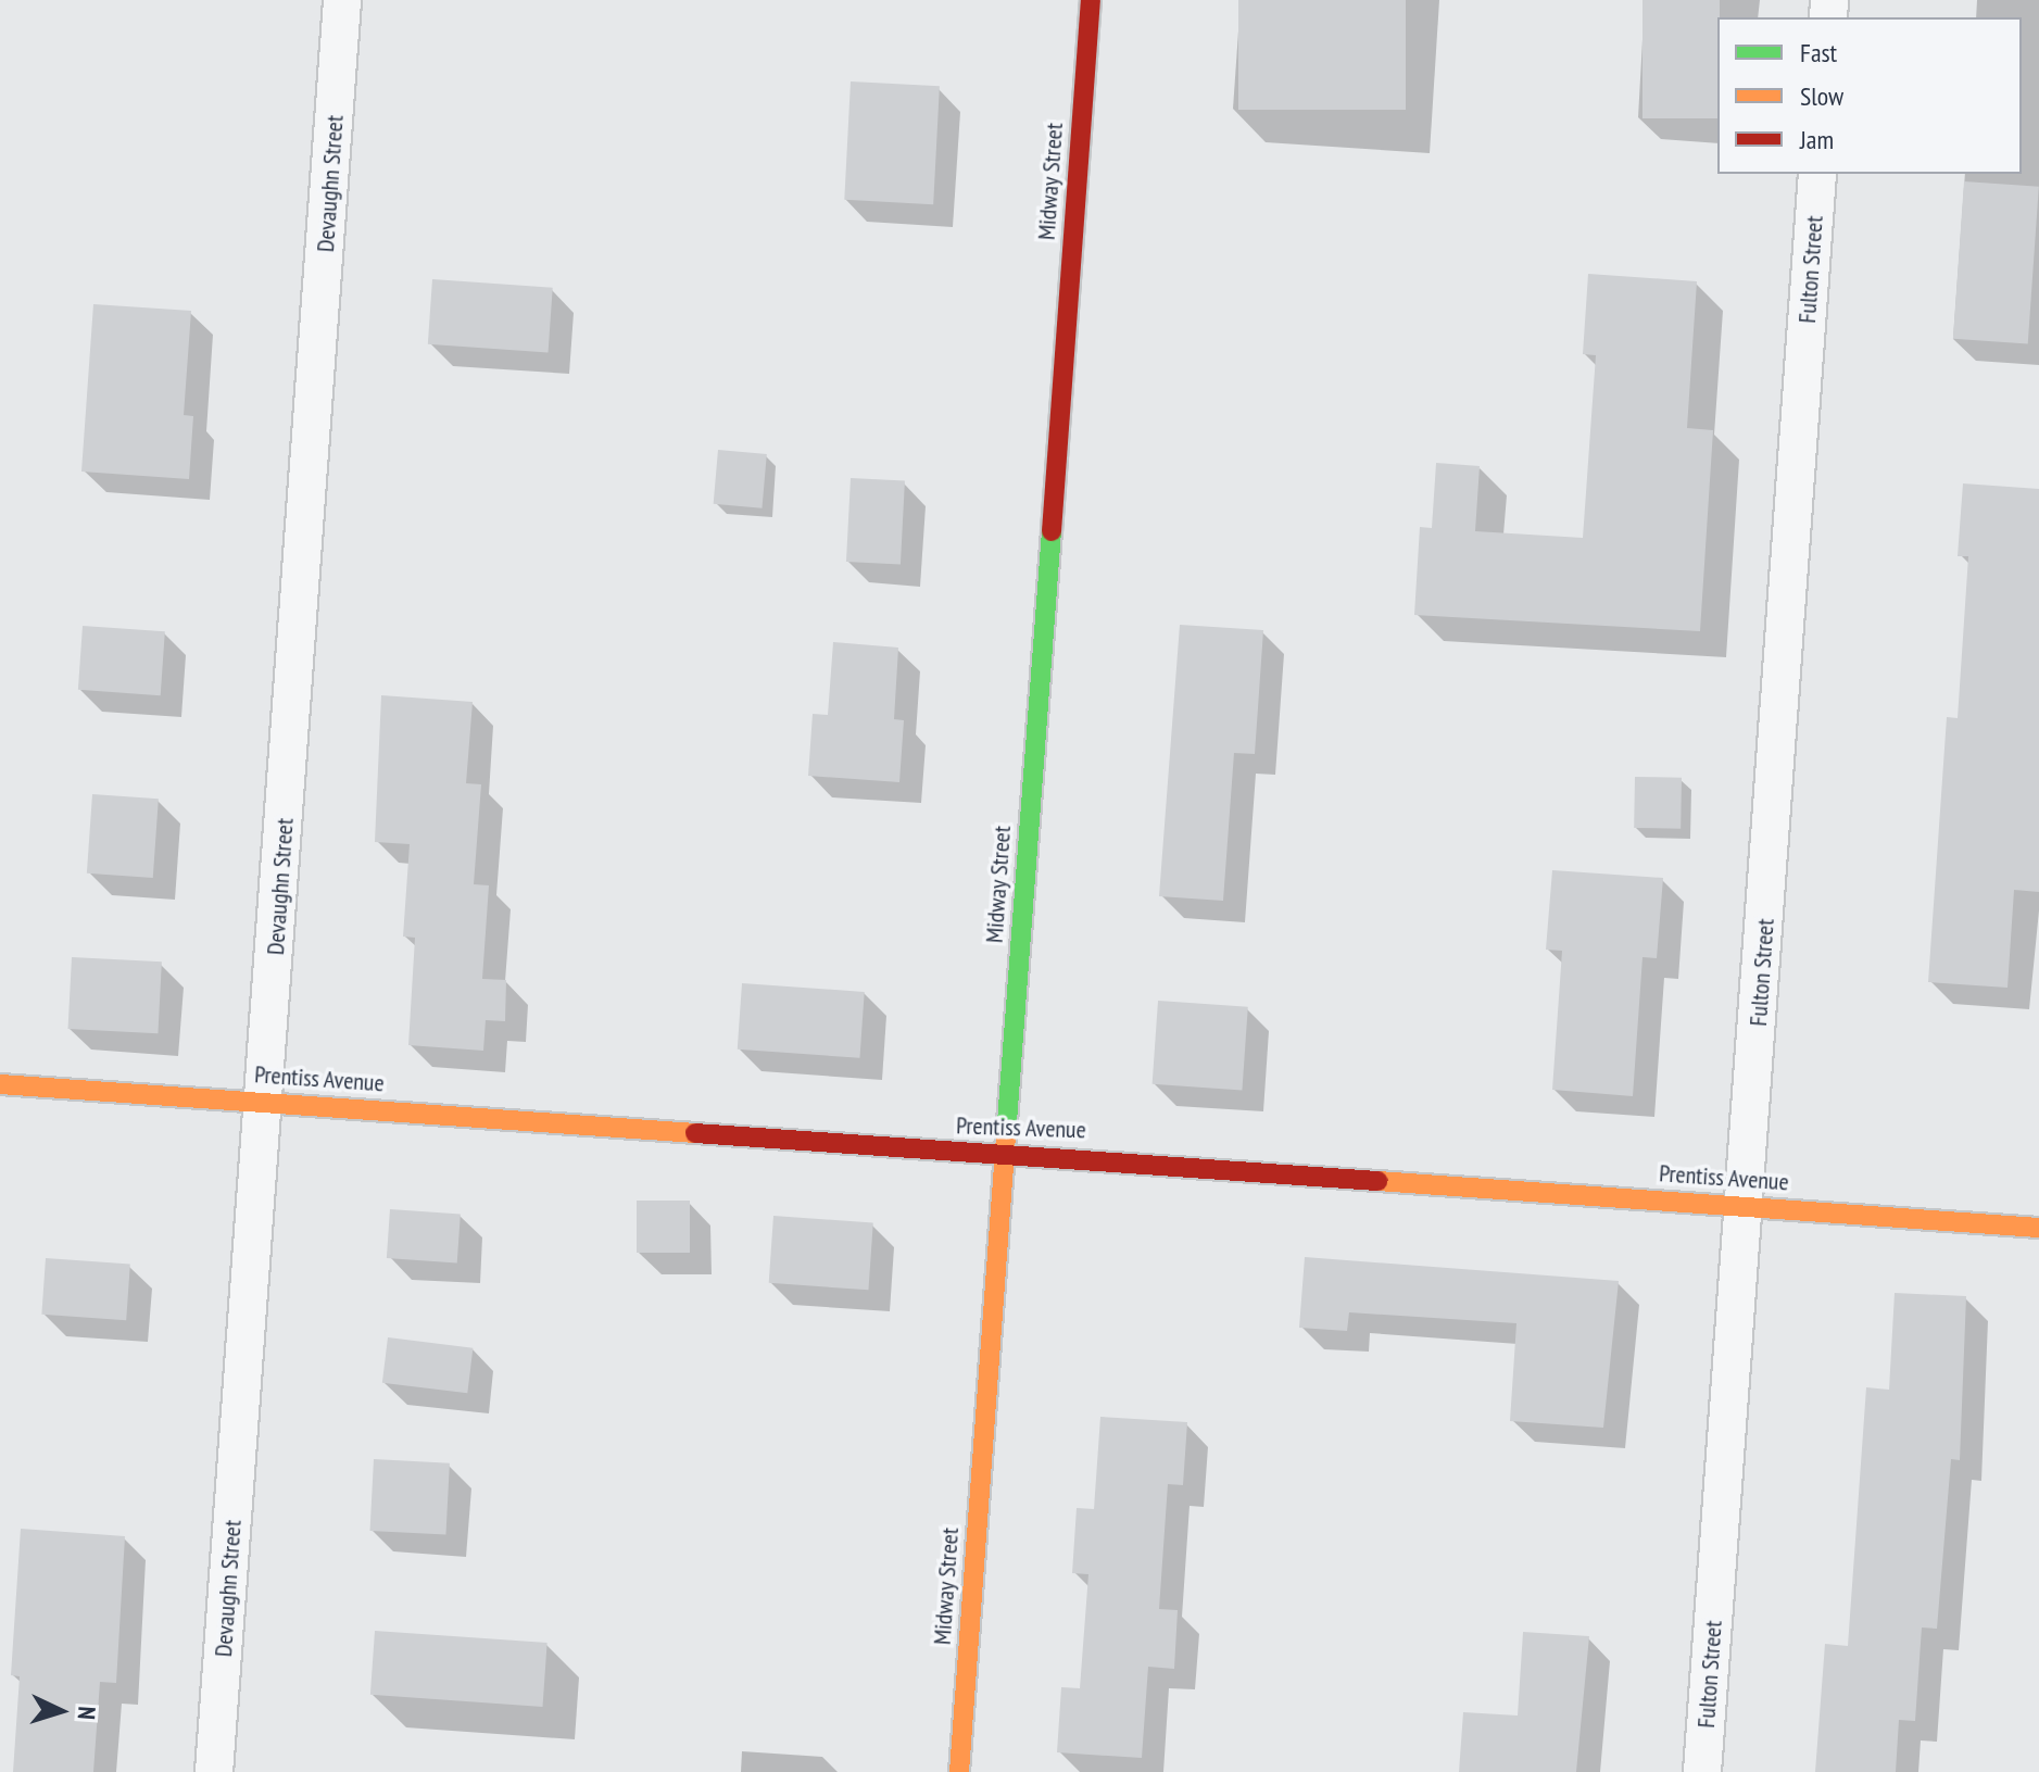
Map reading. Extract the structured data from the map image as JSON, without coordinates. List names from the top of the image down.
{
  "streets": {
    "street": [
      "Midway Street",
      "Devaughn Street",
      "Fulton Street",
      "Prentiss Avenue"
    ]
  },
  "crossings": [
    ["Midway Street", "Prentiss Avenue"],
    ["Devaughn Street", "Prentiss Avenue"],
    ["Fulton Street", "Prentiss Avenue"]
  ],
  "legend": ["Fast", "Slow", "Jam"],
  "north": "right"
}
